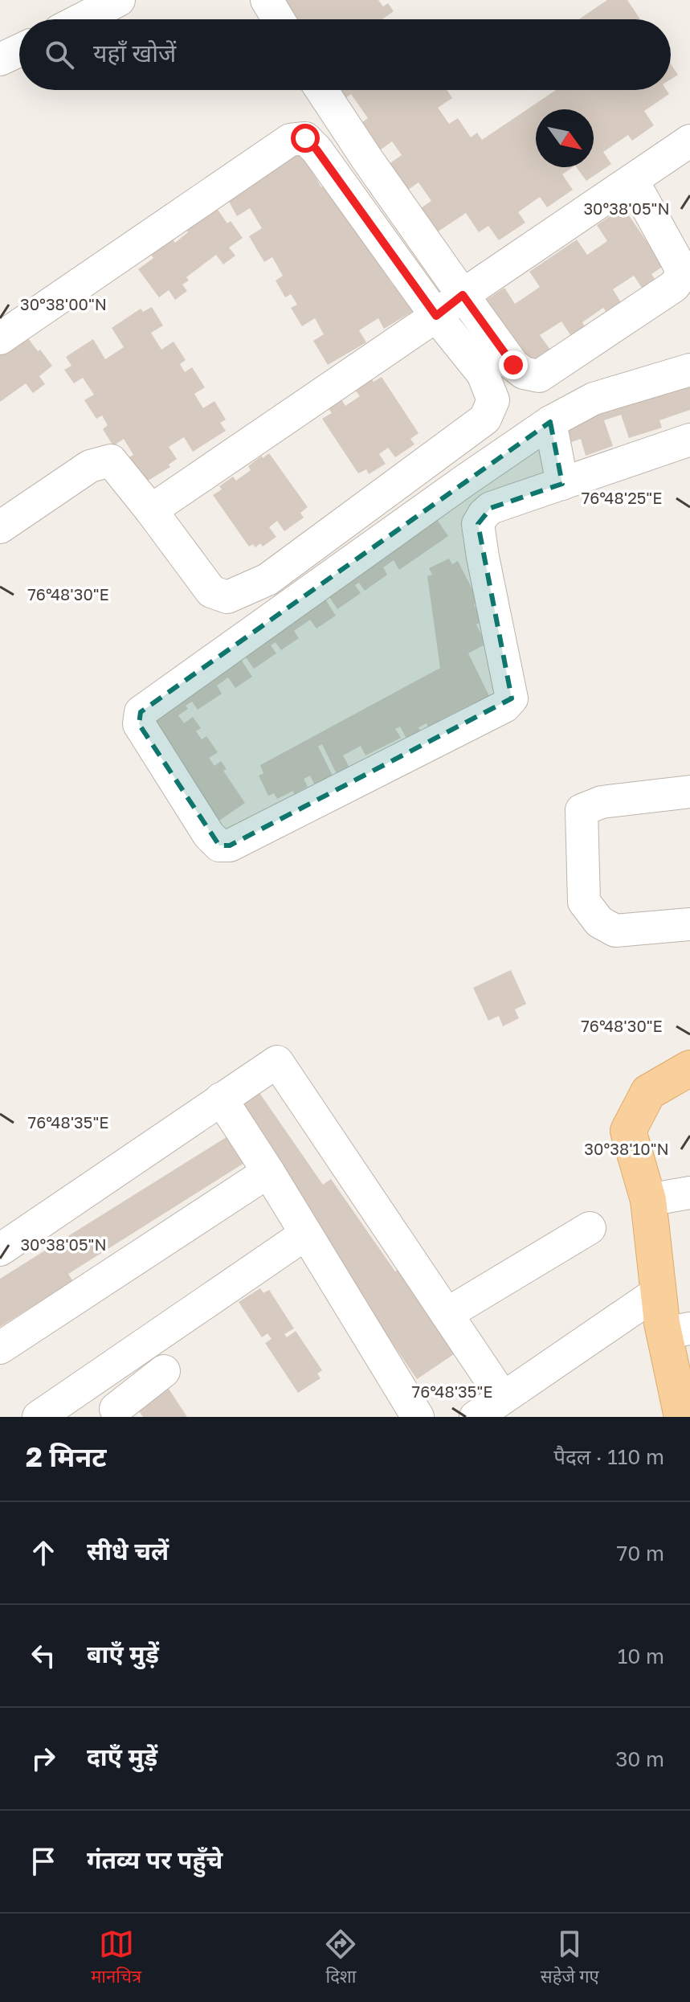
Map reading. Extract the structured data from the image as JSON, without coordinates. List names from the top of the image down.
{
  "north": "bottom right",
  "page": {
    "search": "यहाँ खोजें",
    "heading": ["2 मिनट", "पैदल · 110 m"],
    "list": [
      ["सीधे चलें", "70 m"],
      ["बाएँ मुड़ें", "10 m"],
      ["दाएँ मुड़ें", "30 m"],
      "गंतव्य पर पहुँचे"
    ],
    "nav": ["मानचित्र", "दिशा", "सहेजे गए"]
  },
  "coordinates": [
    "30°38'05\"N",
    "30°38'00\"N",
    "76°48'25\"E",
    "76°48'30\"E",
    "76°48'35\"E",
    "30°38'10\"N"
  ]
}
